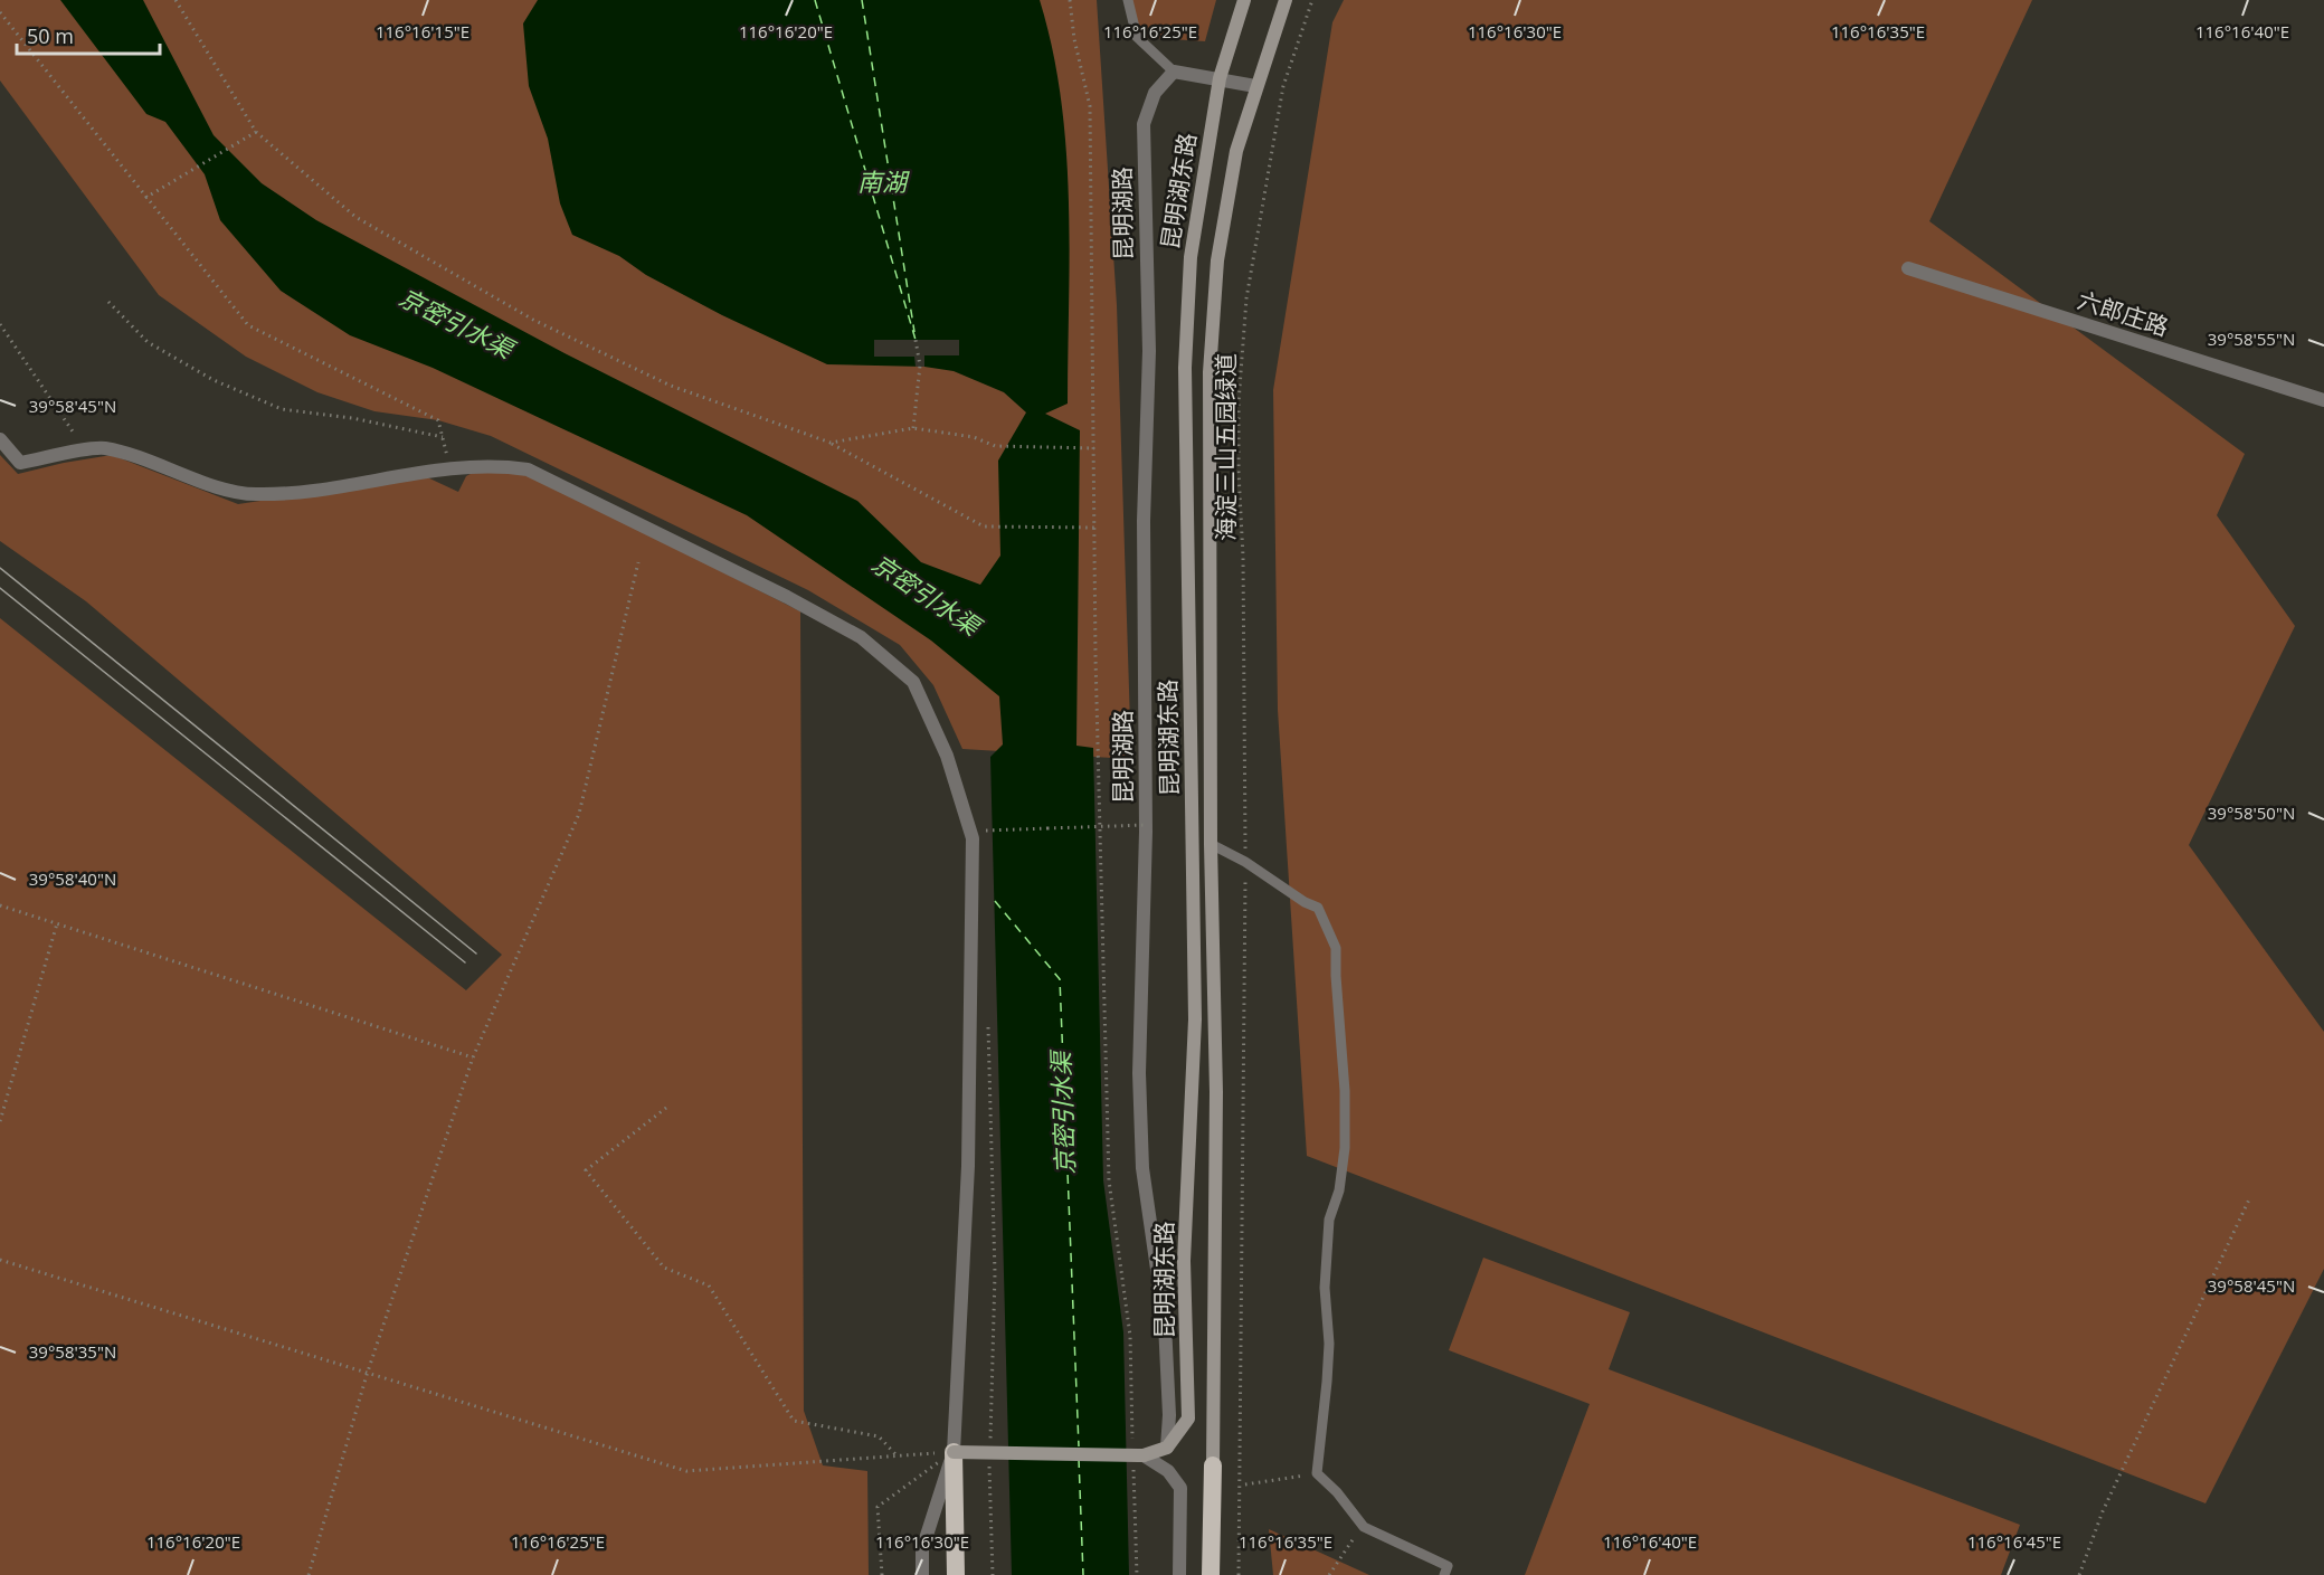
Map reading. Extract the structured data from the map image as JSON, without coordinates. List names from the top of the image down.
{
  "streets": {
    "main road": ["昆明湖东路"],
    "street": ["昆明湖路", "六郎庄路"],
    "path": ["海淀三山五园绿道"]
  },
  "crossings": [
    ["昆明湖东路", "昆明湖路"]
  ],
  "water": ["南湖", "京密引水渠"],
  "scale_bar": "50 m",
  "coordinates": [
    "116°16'15\"E",
    "116°16'20\"E",
    "116°16'25\"E",
    "116°16'30\"E",
    "116°16'35\"E",
    "116°16'40\"E",
    "39°58'55\"N",
    "39°58'45\"N",
    "39°58'50\"N",
    "39°58'40\"N",
    "39°58'35\"N",
    "116°16'45\"E"
  ]
}
